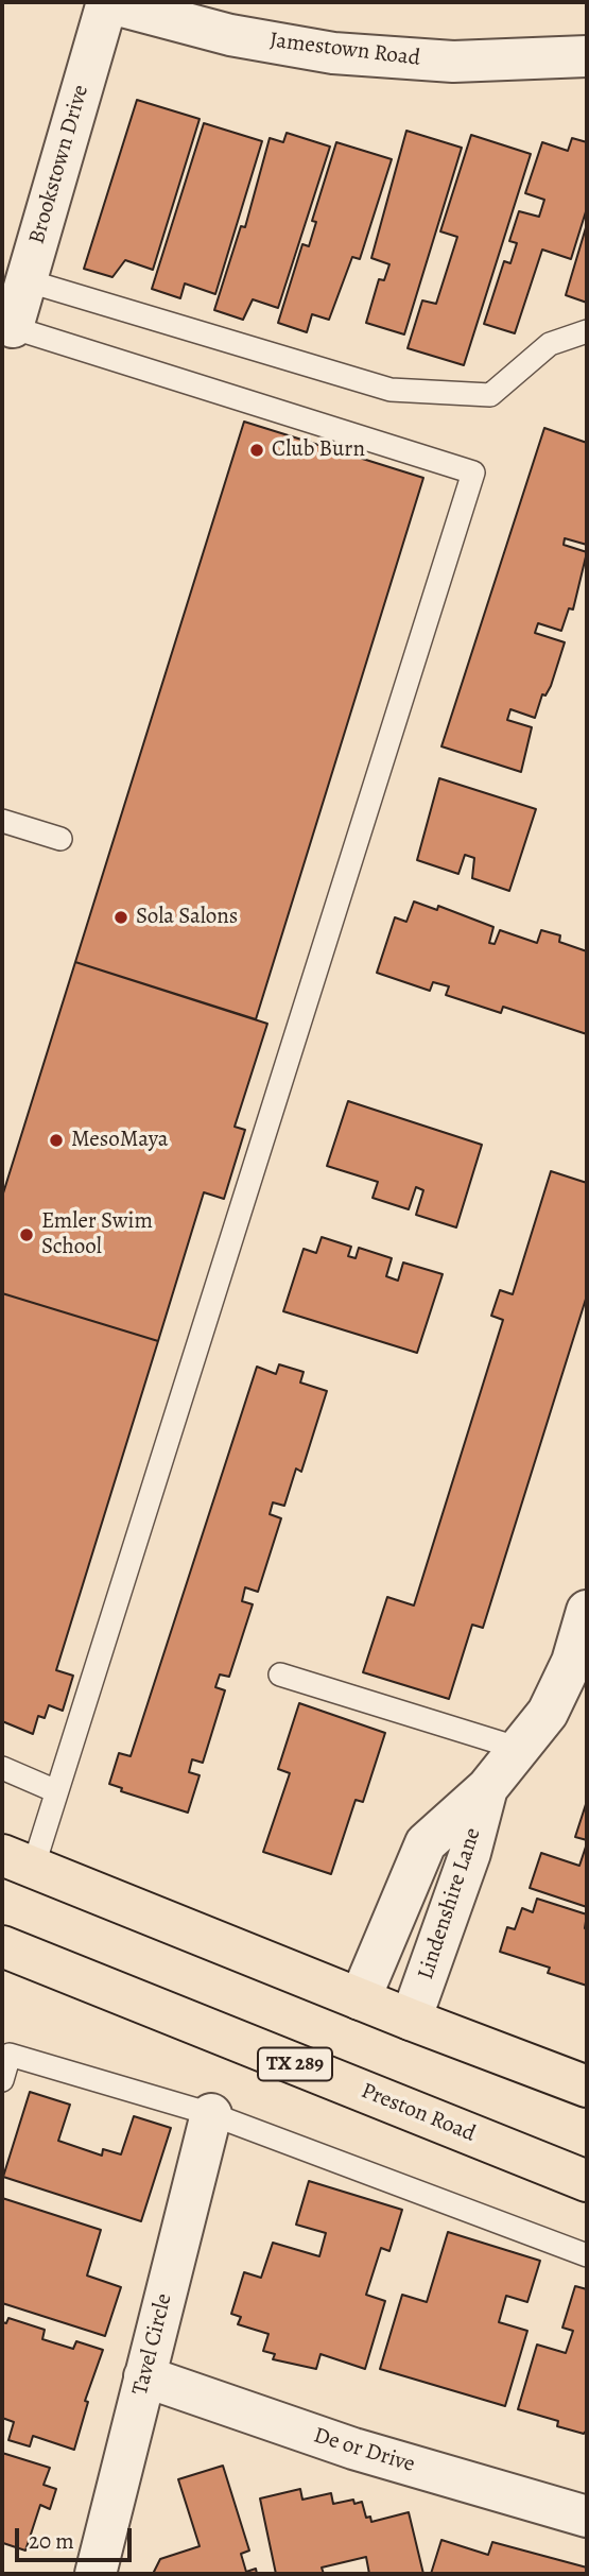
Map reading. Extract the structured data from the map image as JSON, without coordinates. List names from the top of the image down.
{
  "streets": {
    "main road": ["TX 289", "Preston Road"],
    "street": [
      "Jamestown Road",
      "Brookstown Drive",
      "Lindenshire Lane",
      "Tavel Circle",
      "De or Drive"
    ]
  },
  "crossings": [
    ["Jamestown Road", "Brookstown Drive"],
    ["Tavel Circle", "De or Drive"]
  ],
  "places": [
    "Club Burn",
    "Sola Salons",
    "MesoMaya",
    "Emler Swim School"
  ],
  "scale_bar": "20 m"
}
